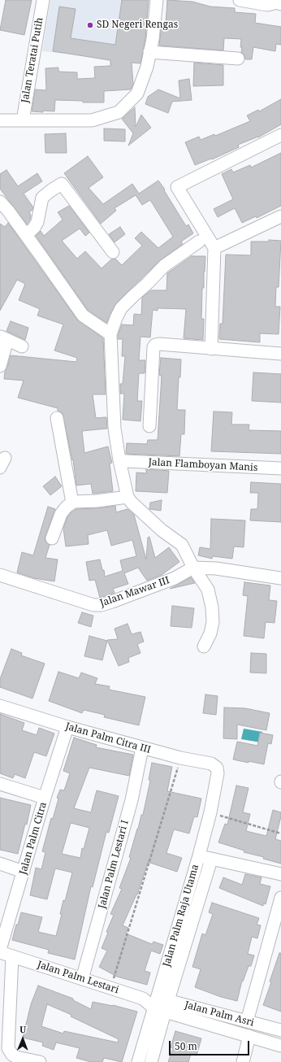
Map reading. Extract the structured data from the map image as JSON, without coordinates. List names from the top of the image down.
{
  "streets": {
    "street": [
      "Jalan Teratai Putih",
      "Jalan Flamboyan Manis",
      "Jalan Mawar III",
      "Jalan Palm Citra III",
      "Jalan Palm Citra",
      "Jalan Palm Lestari I",
      "Jalan Palm Raja Utama",
      "Jalan Palm Lestari",
      "Jalan Palm Asri"
    ]
  },
  "crossings": [
    ["Jalan Palm Citra III", "Jalan Palm Citra"],
    ["Jalan Palm Citra III", "Jalan Palm Lestari I"],
    ["Jalan Palm Citra III", "Jalan Palm Raja Utama"],
    ["Jalan Palm Citra", "Jalan Palm Lestari"],
    ["Jalan Palm Lestari I", "Jalan Palm Lestari"],
    ["Jalan Palm Raja Utama", "Jalan Palm Lestari"],
    ["Jalan Palm Raja Utama", "Jalan Palm Asri"],
    ["Jalan Palm Lestari", "Jalan Palm Asri"]
  ],
  "places": ["SD Negeri Rengas"],
  "scale_bar": "50 m",
  "north": "top"
}
